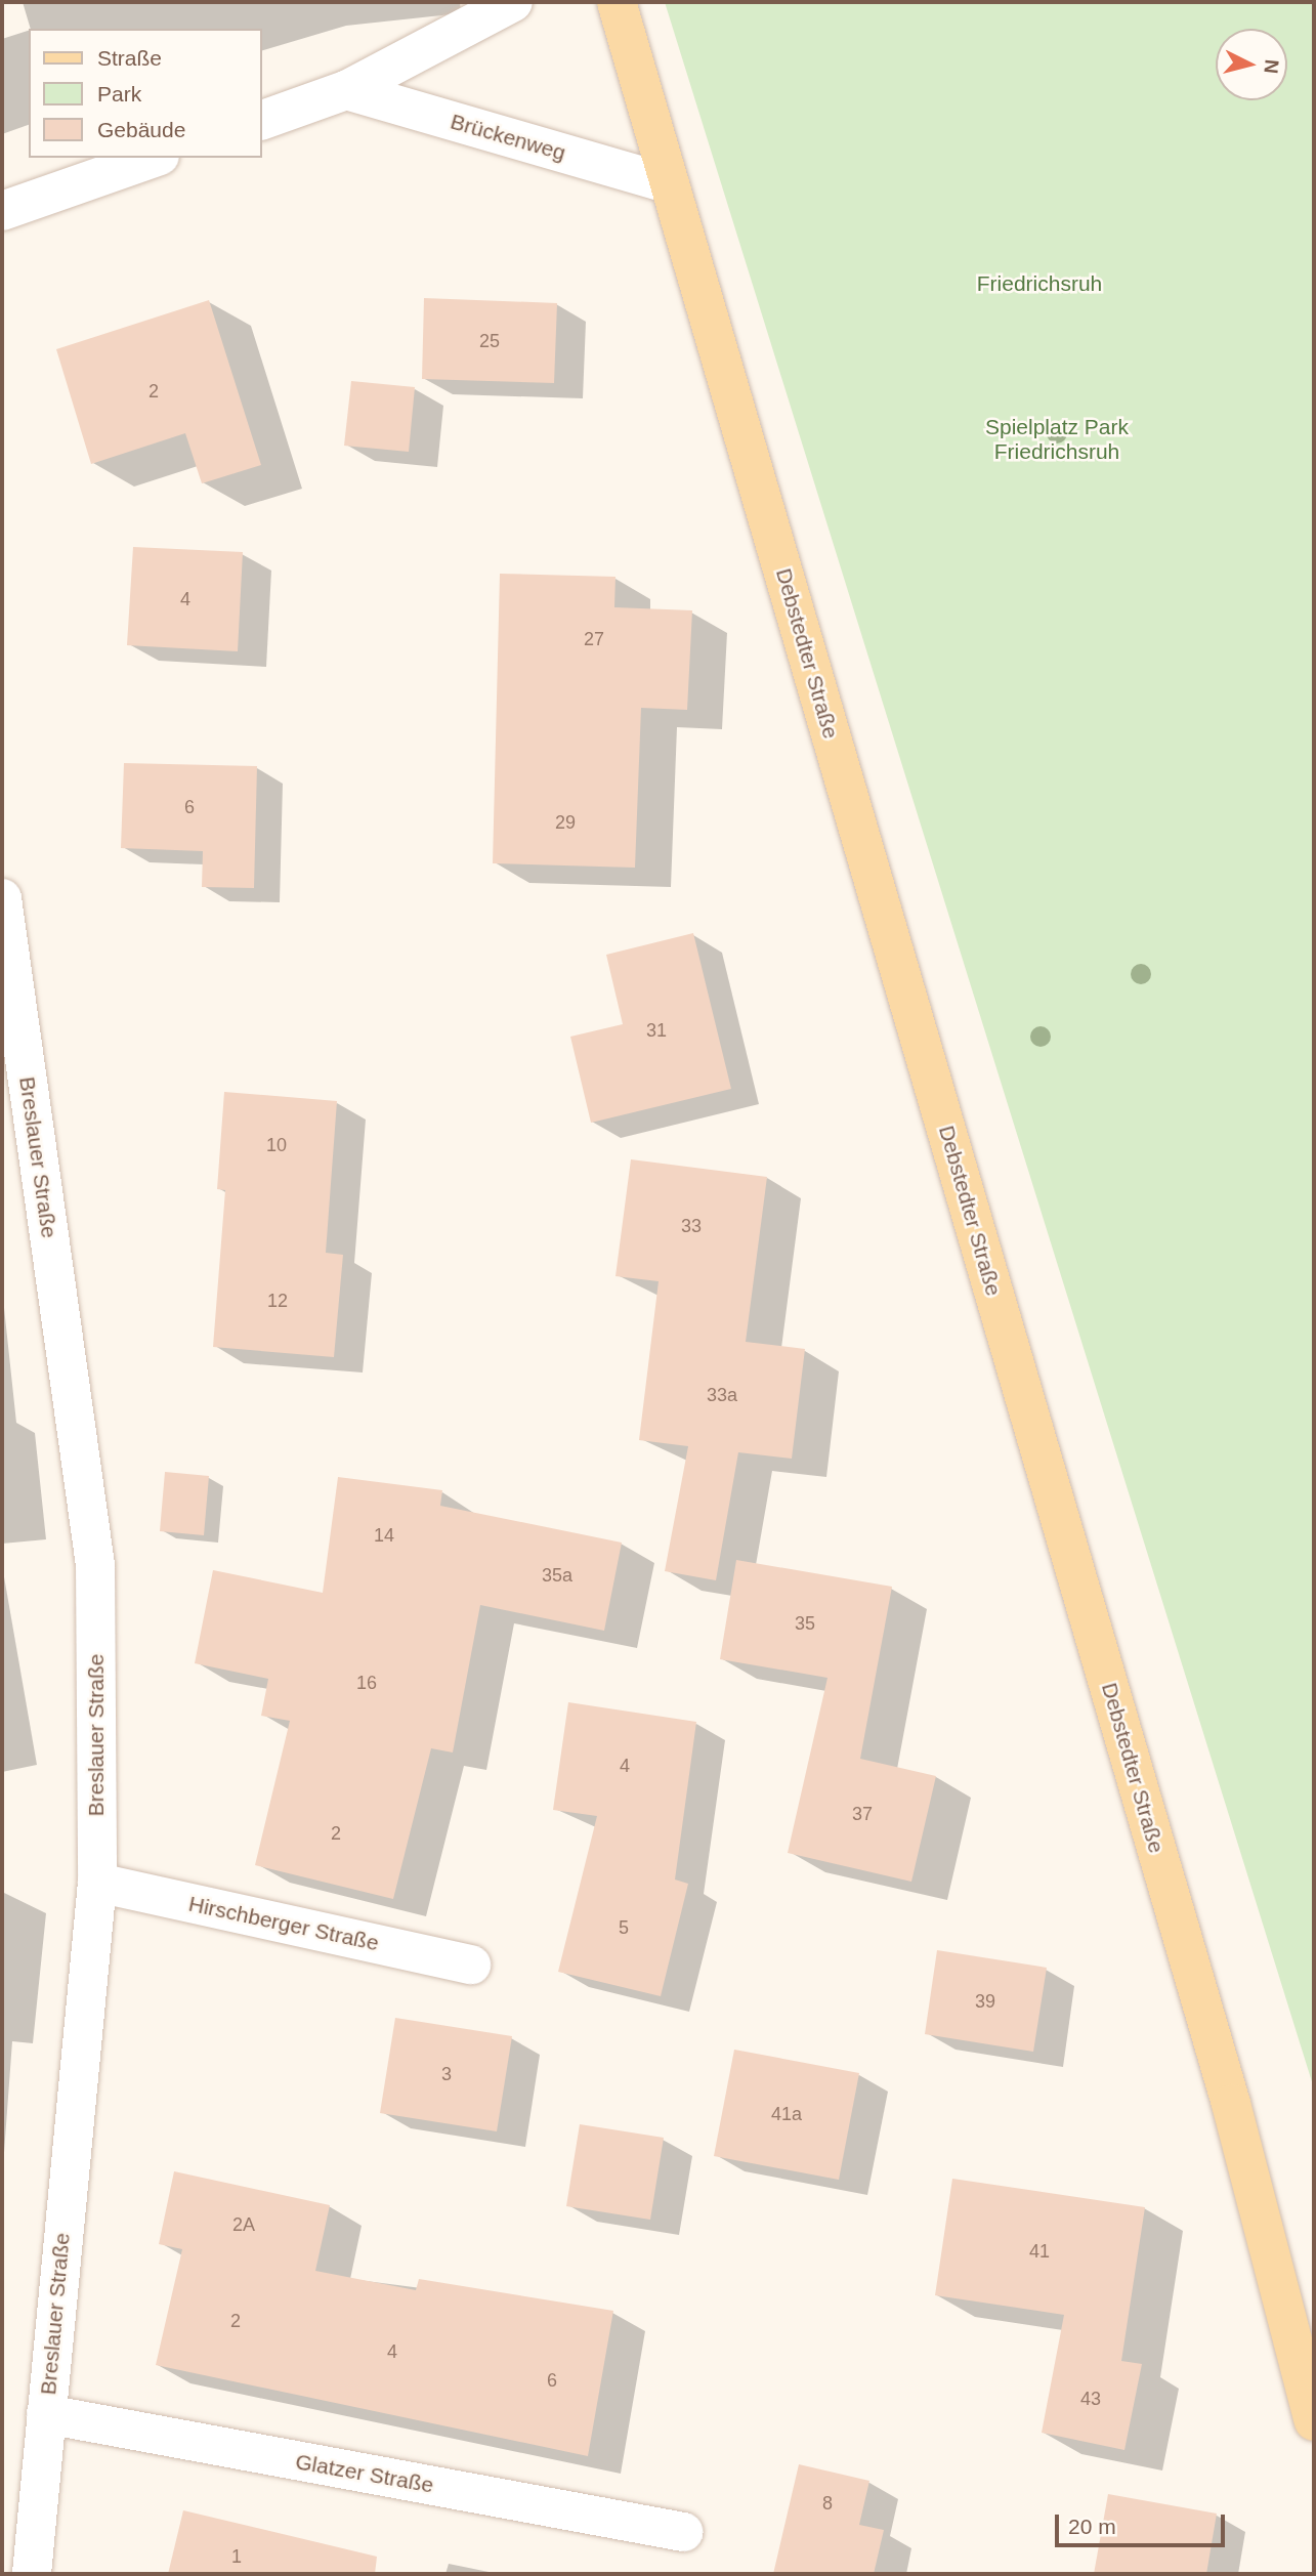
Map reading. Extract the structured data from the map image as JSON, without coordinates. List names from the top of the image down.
{
  "streets": {
    "main road": ["Debstedter Straße"],
    "street": [
      "Brückenweg",
      "Breslauer Straße",
      "Hirschberger Straße",
      "Glatzer Straße"
    ]
  },
  "crossings": [
    ["Brückenweg", "Debstedter Straße"],
    ["Breslauer Straße", "Hirschberger Straße"],
    ["Breslauer Straße", "Glatzer Straße"]
  ],
  "parks": ["Friedrichsruh", "Spielplatz Park Friedrichsruh"],
  "house_numbers": [
    "25",
    "2",
    "4",
    "27",
    "6",
    "29",
    "31",
    "10",
    "33",
    "12",
    "33a",
    "14",
    "35a",
    "35",
    "16",
    "4",
    "37",
    "2",
    "5",
    "39",
    "3",
    "41a",
    "2A",
    "41",
    "2",
    "4",
    "6",
    "43",
    "8",
    "1"
  ],
  "legend": ["Straße", "Park", "Gebäude"],
  "scale_bar": "20 m",
  "north": "right"
}
